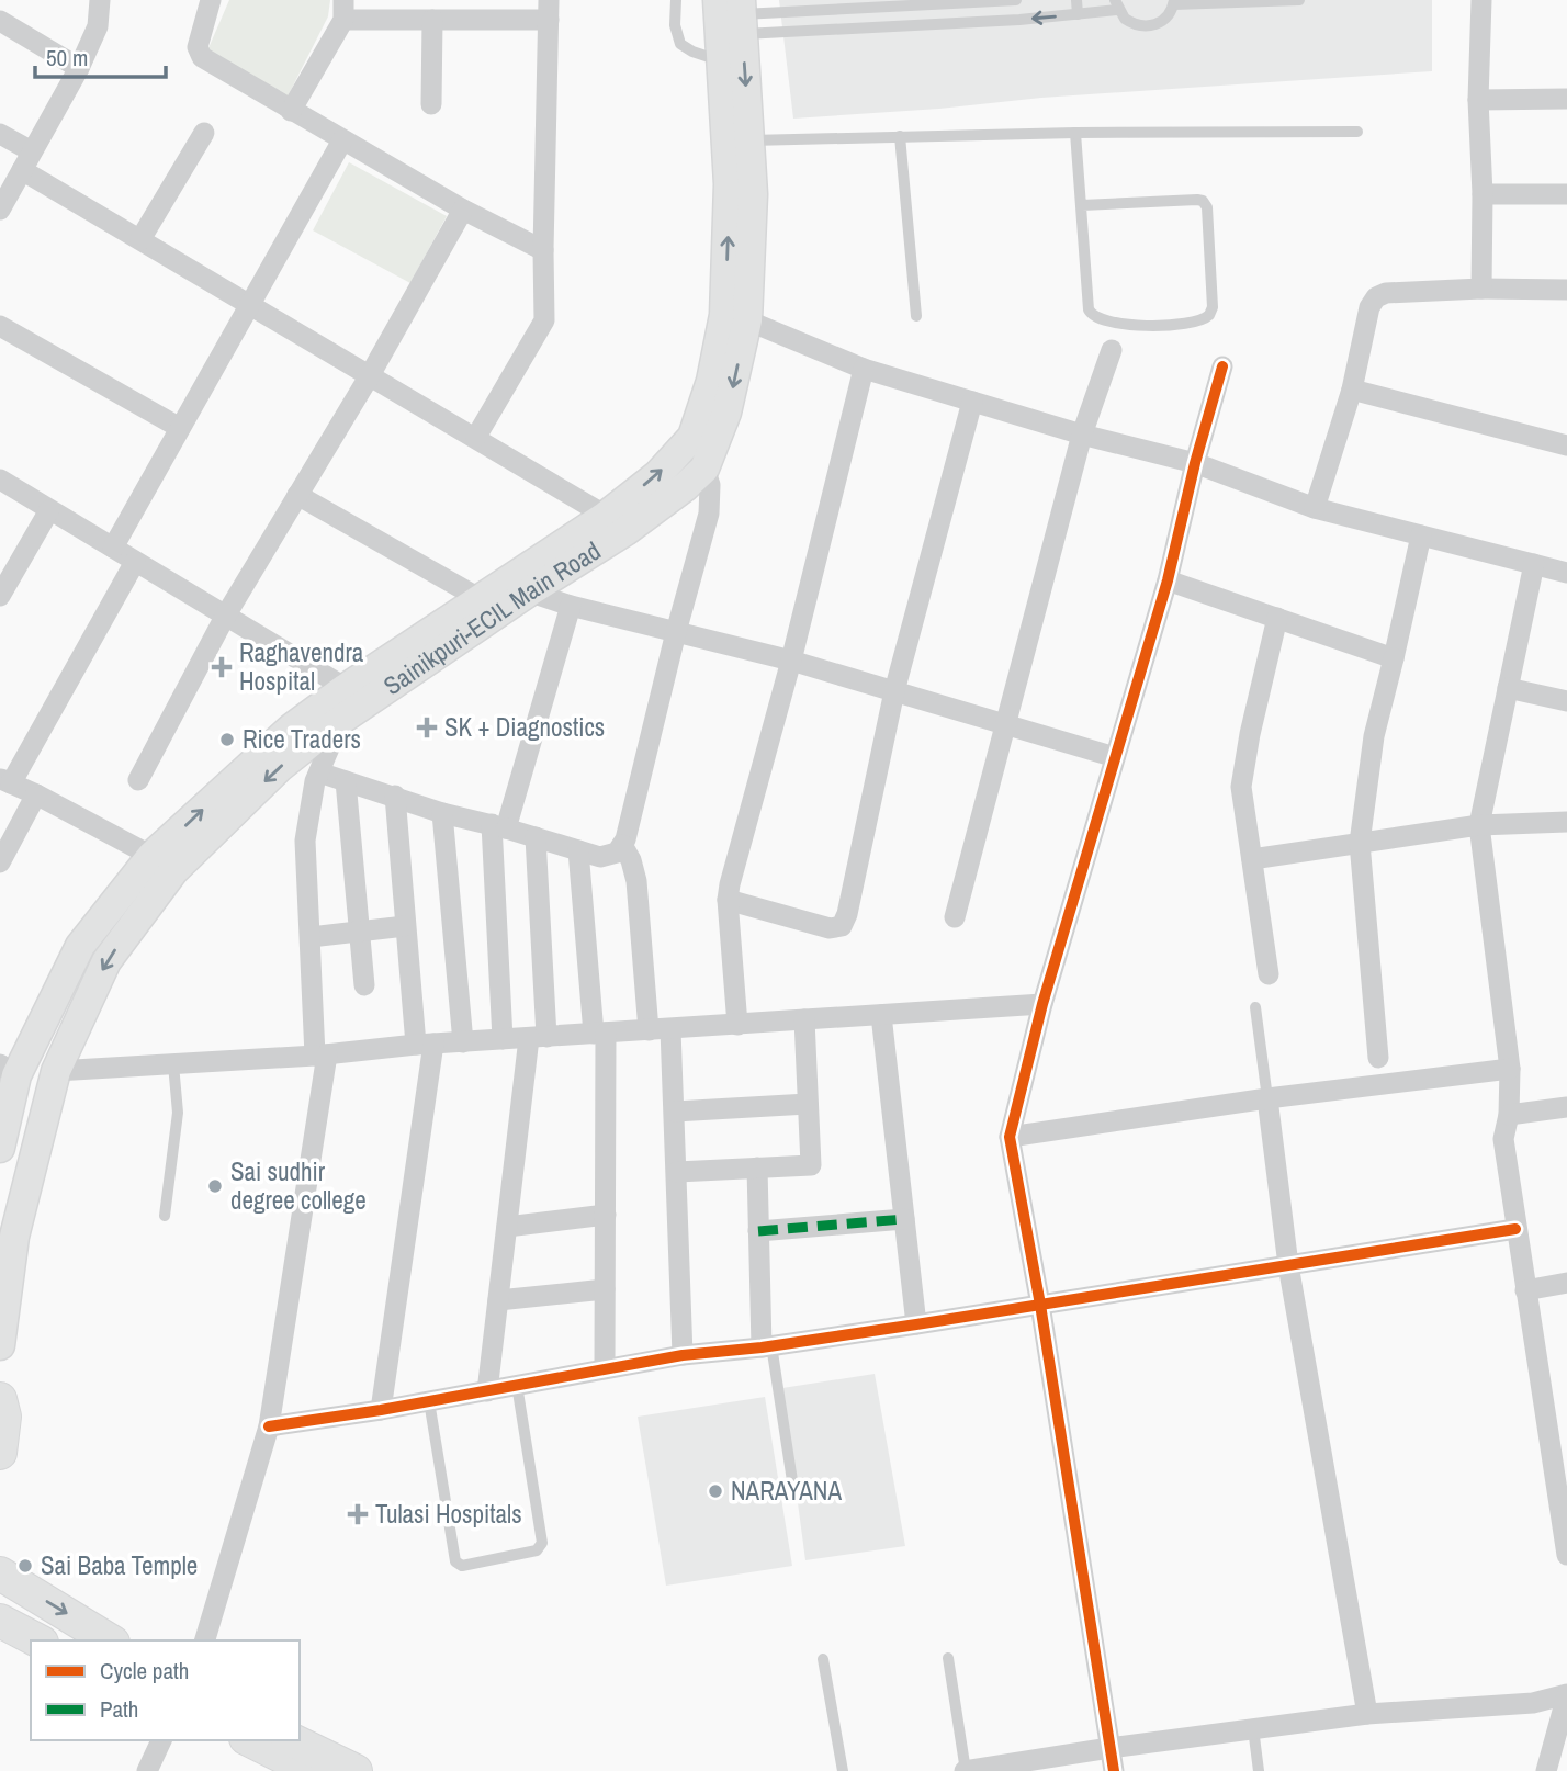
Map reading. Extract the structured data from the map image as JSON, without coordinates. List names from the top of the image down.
{
  "streets": {
    "main road": ["Sainikpuri-ECIL Main Road"]
  },
  "places": {
    "health": ["Raghavendra Hospital", "SK + Diagnostics", "Tulasi Hospitals"],
    "other": [
      "Rice Traders",
      "Sai sudhir degree college",
      "NARAYANA",
      "Sai Baba Temple"
    ]
  },
  "legend": ["Cycle path", "Path"],
  "scale_bar": "50 m"
}
